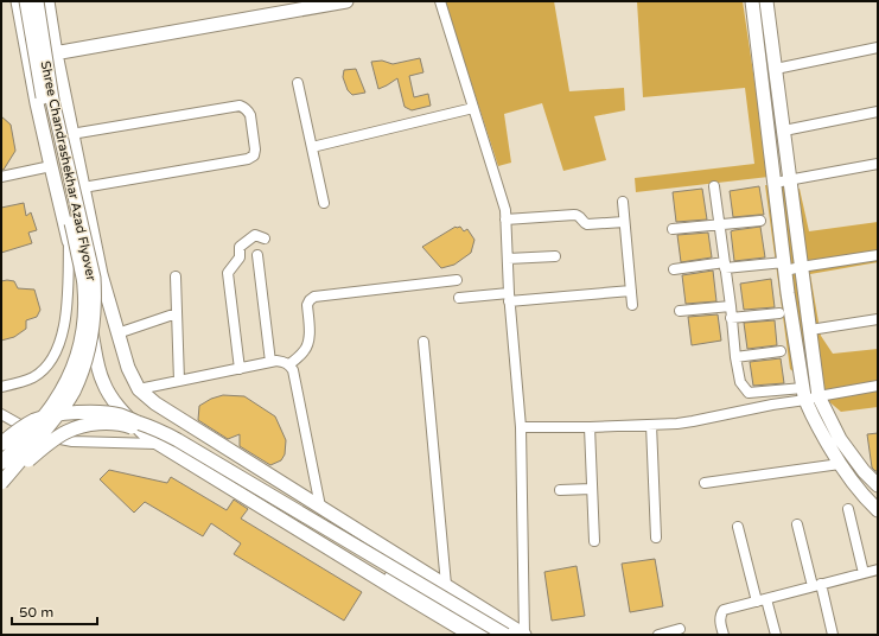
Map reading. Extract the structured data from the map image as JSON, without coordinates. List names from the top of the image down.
{
  "streets": {
    "main road": ["Shree Chandrashekhar Azad Flyover"]
  },
  "scale_bar": "50 m"
}
